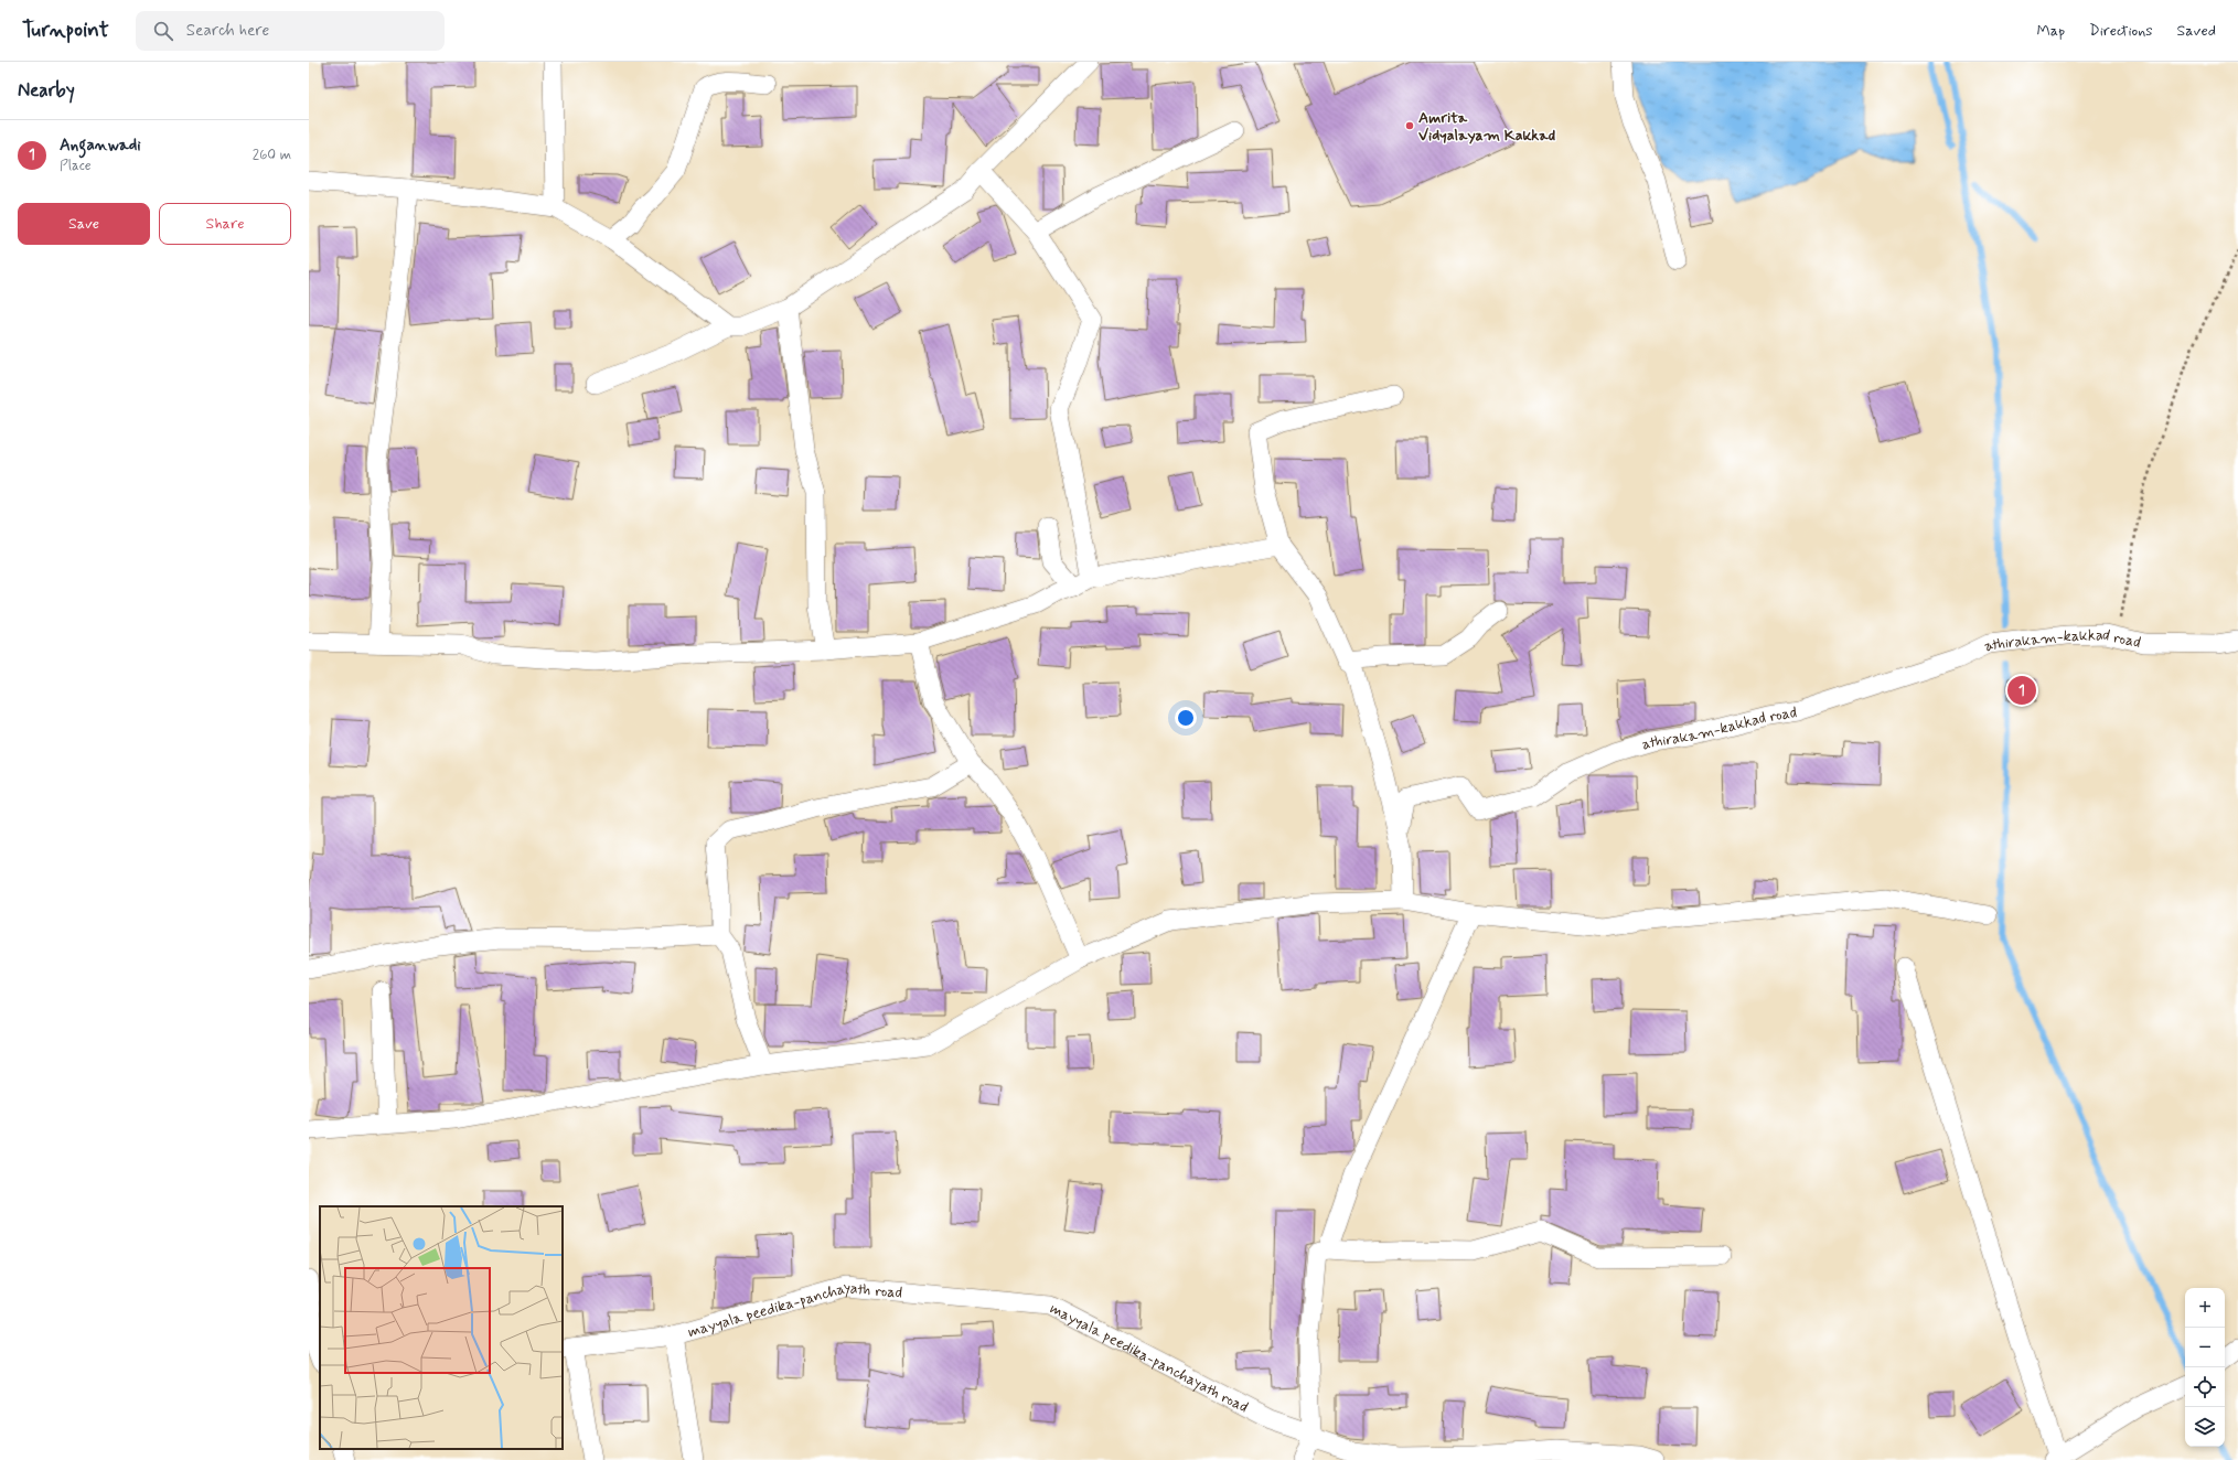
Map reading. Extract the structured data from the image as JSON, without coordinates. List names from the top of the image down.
{
  "streets": {
    "street": ["athirakam-kakkad road", "mayyala peedika-panchayath road"]
  },
  "places": ["Amrita Vidyalayam Kakkad"],
  "page": {
    "header": "Turnpoint",
    "search": "Search here",
    "nav": ["Map", "Directions", "Saved"],
    "heading": "Nearby",
    "list": [
      {
        "mark": "1",
        "name": "Anganwadi",
        "note": "Place",
        "value": "260 m"
      }
    ],
    "buttons": ["Save", "Share"],
    "pins": "1",
    "map_buttons": ["+", "−"]
  }
}
